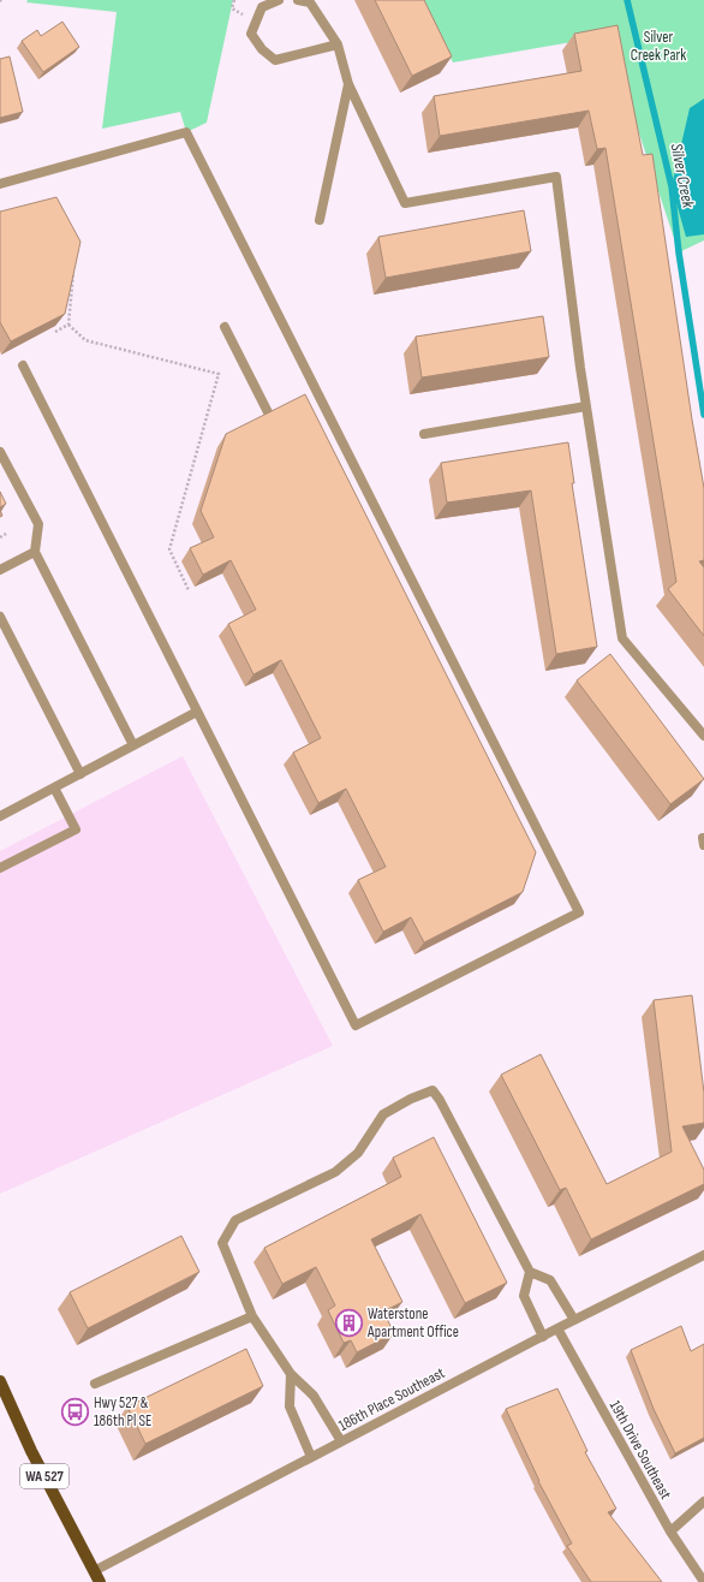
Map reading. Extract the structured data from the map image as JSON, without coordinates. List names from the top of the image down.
{
  "streets": {
    "main road": ["WA 527"],
    "street": ["186th Place Southeast", "19th Drive Southeast"]
  },
  "crossings": [
    ["186th Place Southeast", "19th Drive Southeast"],
    ["186th Place Southeast", "WA 527"]
  ],
  "water": ["Silver Creek"],
  "parks": ["Silver Creek Park"],
  "places": {
    "building": ["Waterstone Apartment Office"],
    "bus stop": ["Hwy 527 & 186th Pl SE"]
  }
}
